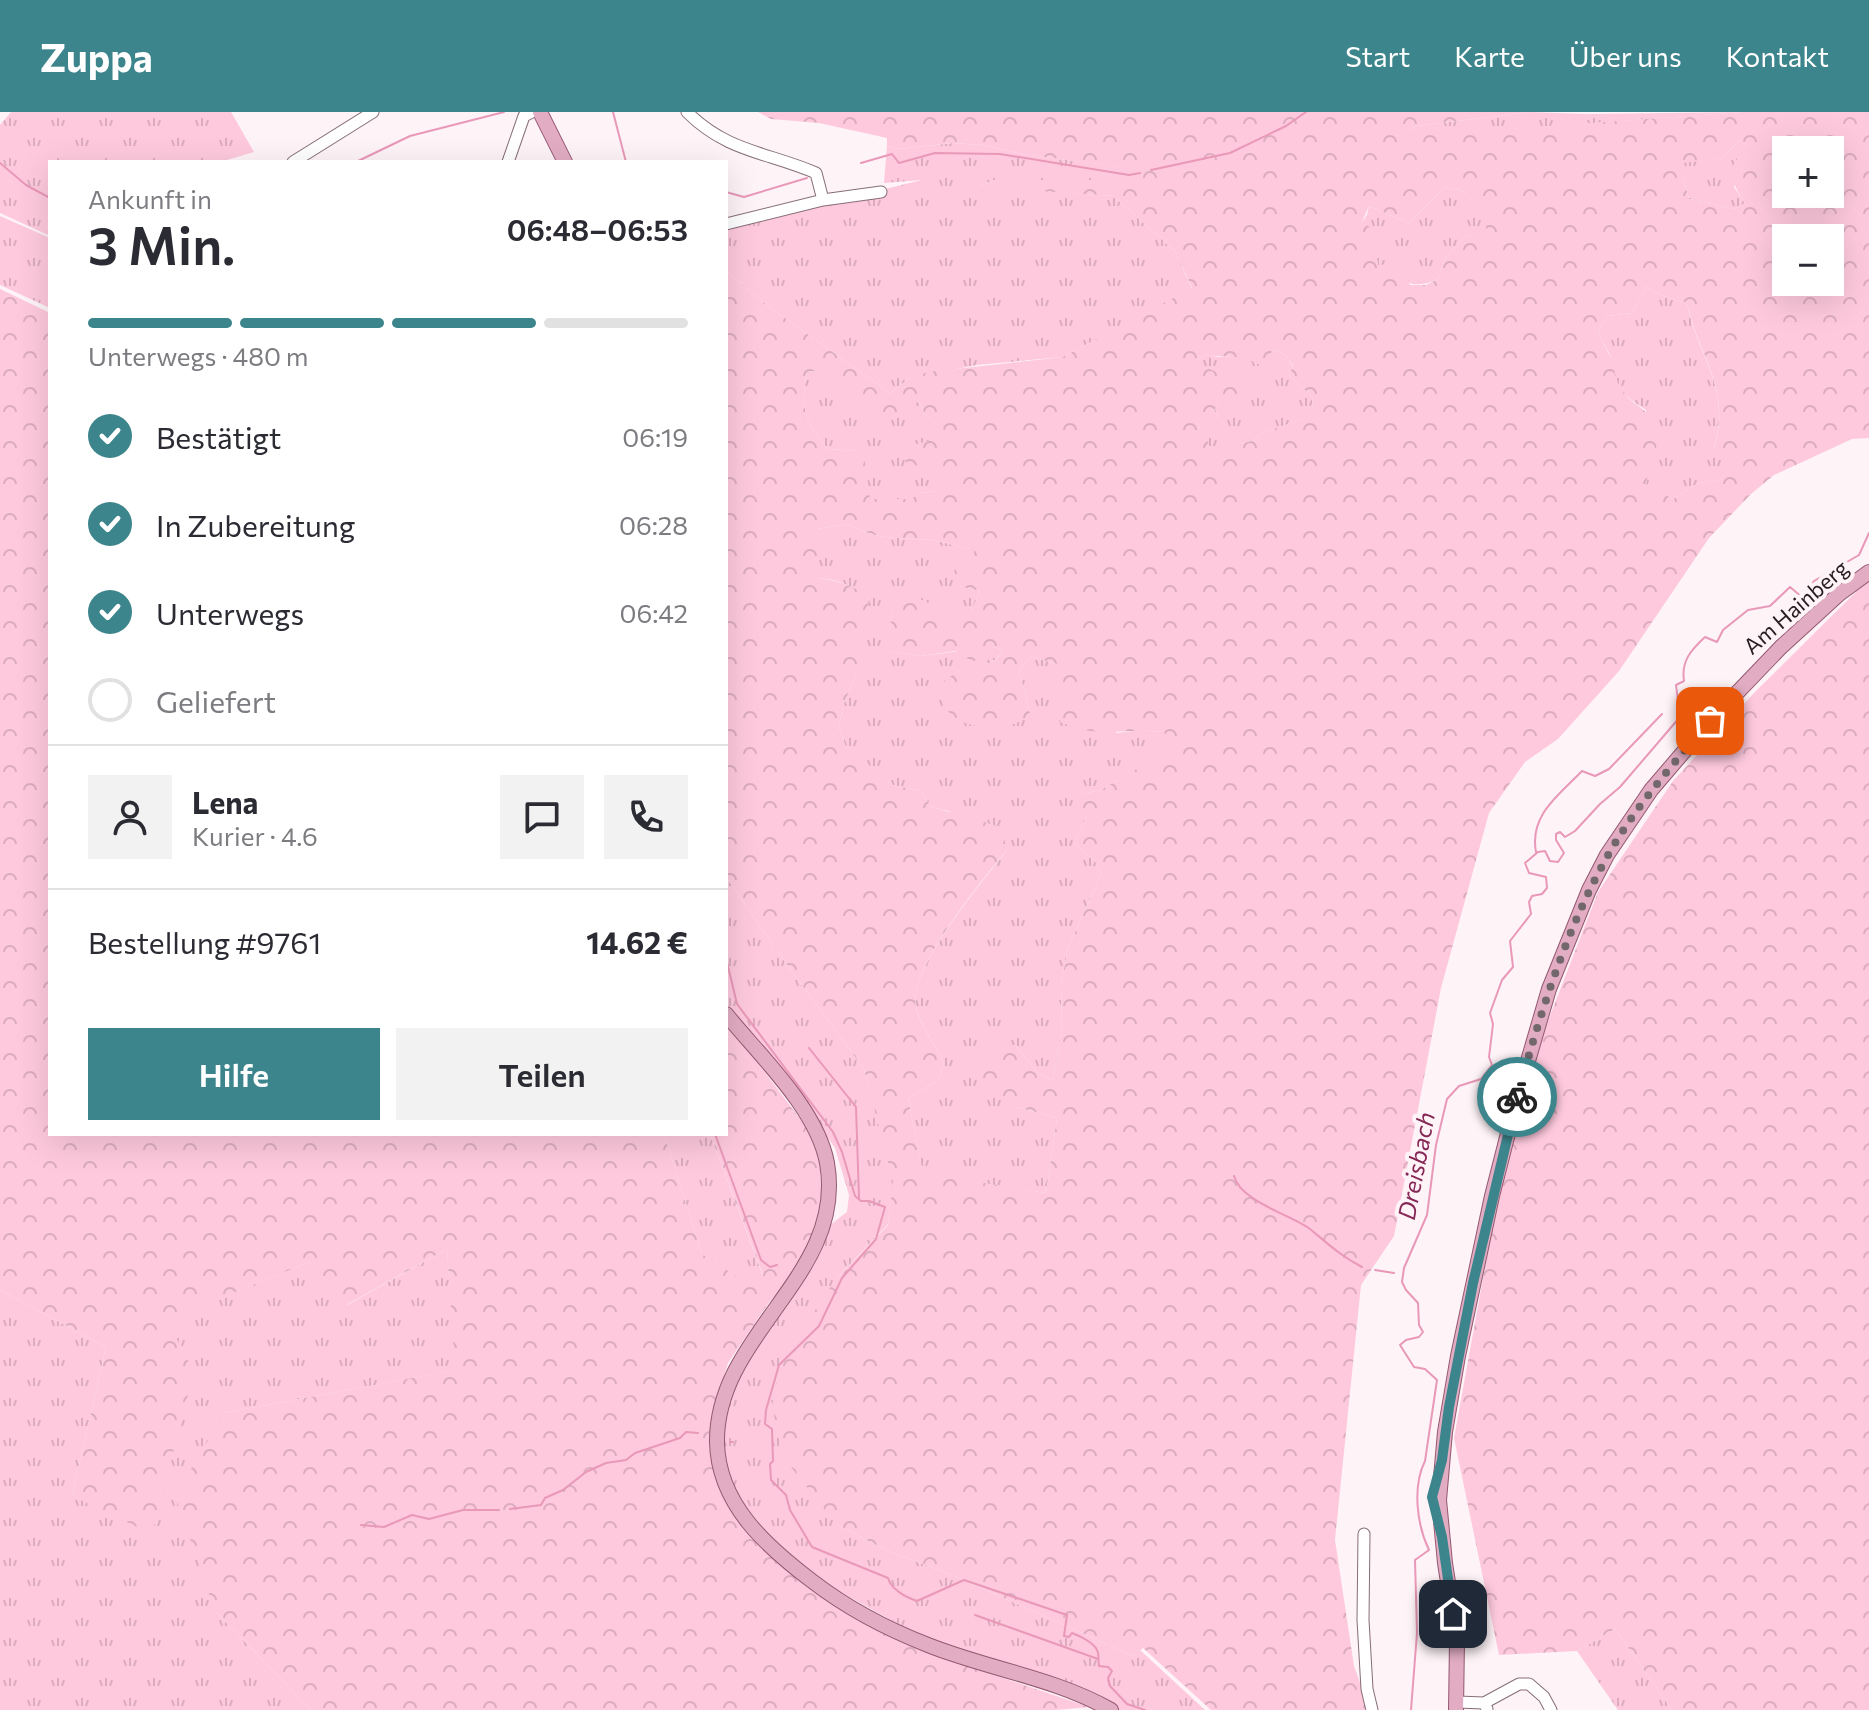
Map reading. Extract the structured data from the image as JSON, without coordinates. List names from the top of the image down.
{
  "streets": {
    "main road": ["Am Hainberg"]
  },
  "water": ["Dreisbach"],
  "page": {
    "header": "Zuppa",
    "nav": [
      "Start",
      "Karte",
      "Über uns",
      "Kontakt"
    ],
    "map_buttons": ["+", "−"],
    "heading": ["3 Min.", "Ankunft in", "06:48–06:53"],
    "panel": [
      "Lena",
      "Kurier · 4.6",
      "Bestellung #9761",
      "14.62 €"
    ],
    "bar": "Unterwegs · 480 m",
    "list": [
      ["Bestätigt", "06:19"],
      ["In Zubereitung", "06:28"],
      ["Unterwegs", "06:42"],
      "Geliefert"
    ],
    "buttons": ["Hilfe", "Teilen"]
  }
}
